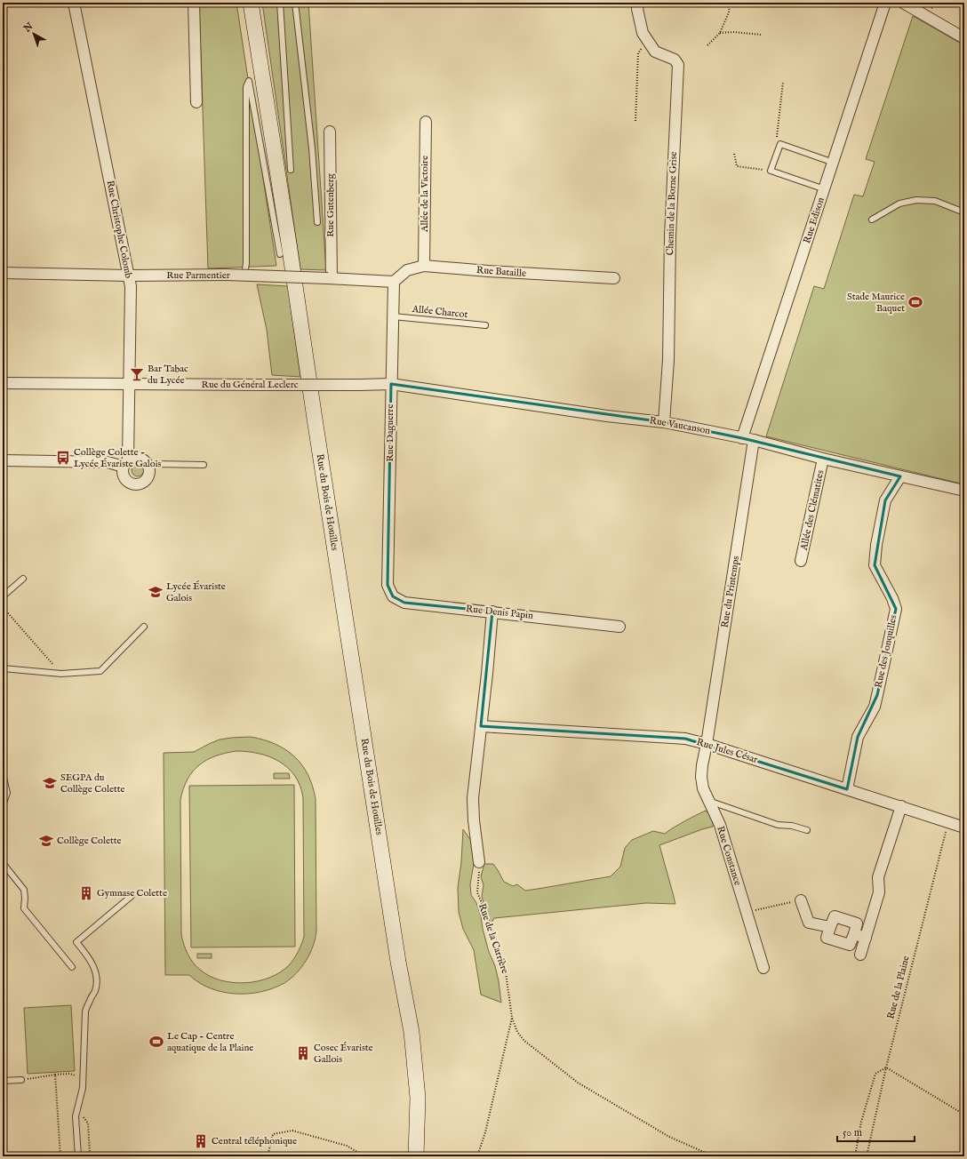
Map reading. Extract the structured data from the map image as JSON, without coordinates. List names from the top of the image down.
{
  "streets": {
    "main road": ["Rue du Bois de Houilles"],
    "street": [
      "Allée de la Victoire",
      "Chemin de la Borne Grise",
      "Rue Gutenberg",
      "Rue Edison",
      "Rue Christophe Colomb",
      "Rue Bataille",
      "Rue Parmentier",
      "Rue du Général Leclerc",
      "Rue Vaucanson",
      "Rue Daguerre",
      "Allée des Clématites",
      "Rue du Printemps",
      "Rue Denis Papin",
      "Rue des Jonquilles",
      "Rue Jules César",
      "Rue Constance"
    ],
    "lane": ["Allée Charcot"],
    "path": ["Rue de la Carrière", "Rue de la Plaine"]
  },
  "crossings": [
    ["Allée de la Victoire", "Rue Bataille"],
    ["Chemin de la Borne Grise", "Rue Vaucanson"],
    ["Rue Gutenberg", "Rue Parmentier"],
    ["Rue Edison", "Rue Vaucanson"],
    ["Rue Christophe Colomb", "Rue Parmentier"],
    ["Rue Christophe Colomb", "Rue du Général Leclerc"],
    ["Rue Bataille", "Rue Parmentier"],
    ["Rue Bataille", "Rue Daguerre"],
    ["Rue Parmentier", "Rue Daguerre"],
    ["Allée Charcot", "Rue Daguerre"],
    ["Rue du Général Leclerc", "Rue Vaucanson"],
    ["Rue du Général Leclerc", "Rue Daguerre"],
    ["Rue Vaucanson", "Rue Daguerre"],
    ["Rue Vaucanson", "Allée des Clématites"],
    ["Rue Vaucanson", "Rue du Printemps"],
    ["Rue Vaucanson", "Rue des Jonquilles"],
    ["Rue Daguerre", "Rue Denis Papin"],
    ["Rue du Printemps", "Rue Jules César"],
    ["Rue du Printemps", "Rue Constance"],
    ["Rue des Jonquilles", "Rue Jules César"],
    ["Rue Jules César", "Rue Constance"],
    ["Rue Jules César", "Rue de la Plaine"]
  ],
  "places": {
    "sports": ["Stade Maurice Baquet", "Le Cap - Centre aquatique de la Plaine"],
    "bar": ["Bar Tabac du Lycée"],
    "bus stop": ["Collège Colette - Lycée Évariste Galois"],
    "school or university": ["Lycée Évariste Galois", "SEGPA du Collège Colette", "Collège Colette"],
    "building": ["Gymnase Colette", "Cosec Évariste Gallois", "Central téléphonique"]
  },
  "scale_bar": "50 m",
  "north": "top left"
}
